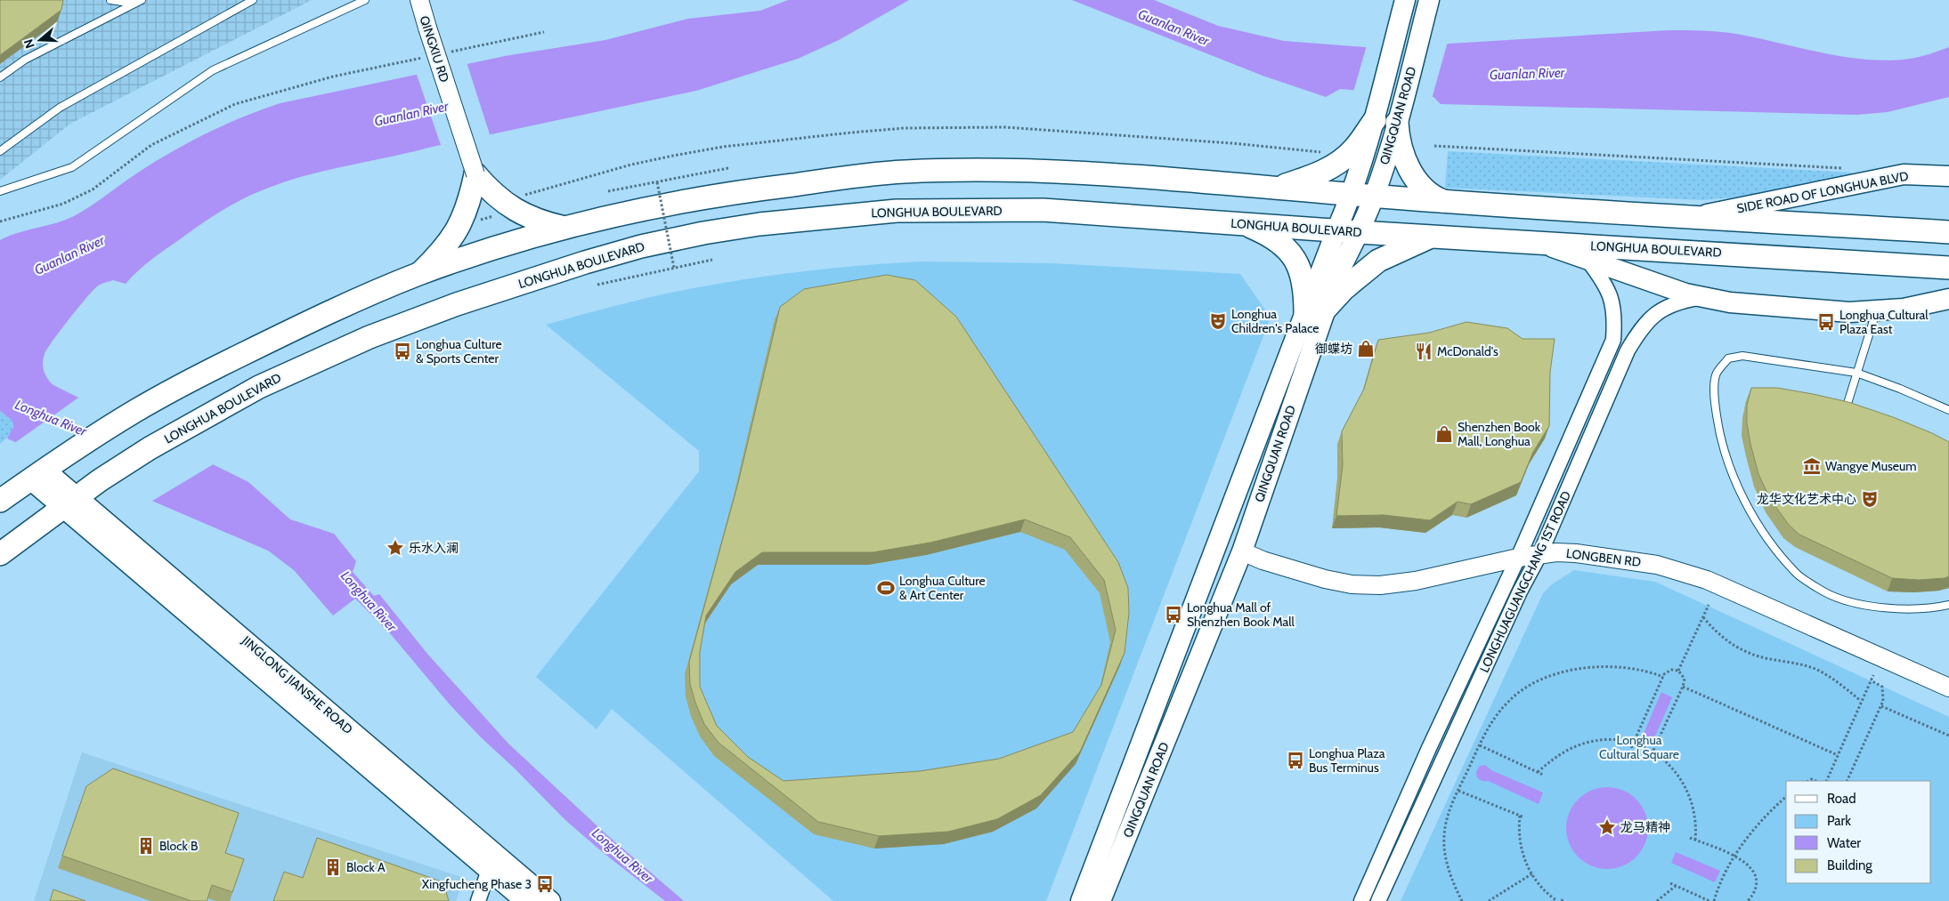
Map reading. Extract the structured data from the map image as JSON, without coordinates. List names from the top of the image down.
{
  "streets": {
    "main road": [
      "QINGQUAN ROAD",
      "SIDE ROAD OF LONGHUA BLVD",
      "LONGHUA BOULEVARD",
      "JINGLONG JIANSHE ROAD"
    ],
    "street": ["QINGXIU RD", "LONGBEN RD", "LONGHUAGUANGCHANG 1ST ROAD"]
  },
  "crossings": [
    ["QINGQUAN ROAD", "LONGHUA BOULEVARD"],
    ["QINGQUAN ROAD", "LONGBEN RD"],
    ["LONGHUA BOULEVARD", "JINGLONG JIANSHE ROAD"],
    ["LONGBEN RD", "LONGHUAGUANGCHANG 1ST ROAD"]
  ],
  "water": ["Guanlan River", "Longhua River"],
  "parks": ["Longhua Cultural Square"],
  "places": {
    "theatre": ["Longhua Children's Palace", "龙华文化艺术中心"],
    "bus stop": [
      "Longhua Cultural Plaza East",
      "Longhua Culture & Sports Center",
      "Longhua Mall of Shenzhen Book Mall",
      "Longhua Plaza Bus Terminus",
      "Xingfucheng Phase 3"
    ],
    "shop": ["御蝶坊", "Shenzhen Book Mall, Longhua"],
    "restaurant": ["McDonald's"],
    "museum": ["Wangye Museum"],
    "place": ["乐水入澜", "龙马精神"],
    "sports": ["Longhua Culture & Art Center"],
    "building": ["Block B", "Block A"]
  },
  "legend": [
    "Road",
    "Park",
    "Water",
    "Building"
  ],
  "north": "left"
}
